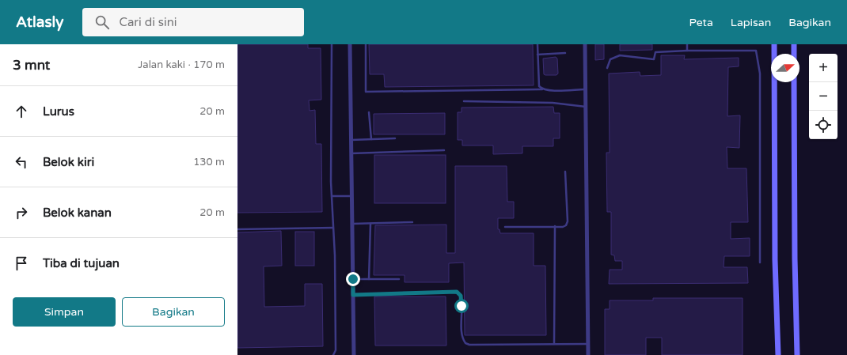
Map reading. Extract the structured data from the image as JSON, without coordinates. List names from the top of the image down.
{
  "north": "right",
  "page": {
    "header": "Atlasly",
    "search": "Cari di sini",
    "nav": ["Peta", "Lapisan", "Bagikan"],
    "heading": ["3 mnt", "Jalan kaki · 170 m"],
    "map_buttons": ["+", "−"],
    "list": [
      ["Lurus", "20 m"],
      ["Belok kiri", "130 m"],
      ["Belok kanan", "20 m"],
      "Tiba di tujuan"
    ],
    "buttons": ["Simpan", "Bagikan"]
  }
}
